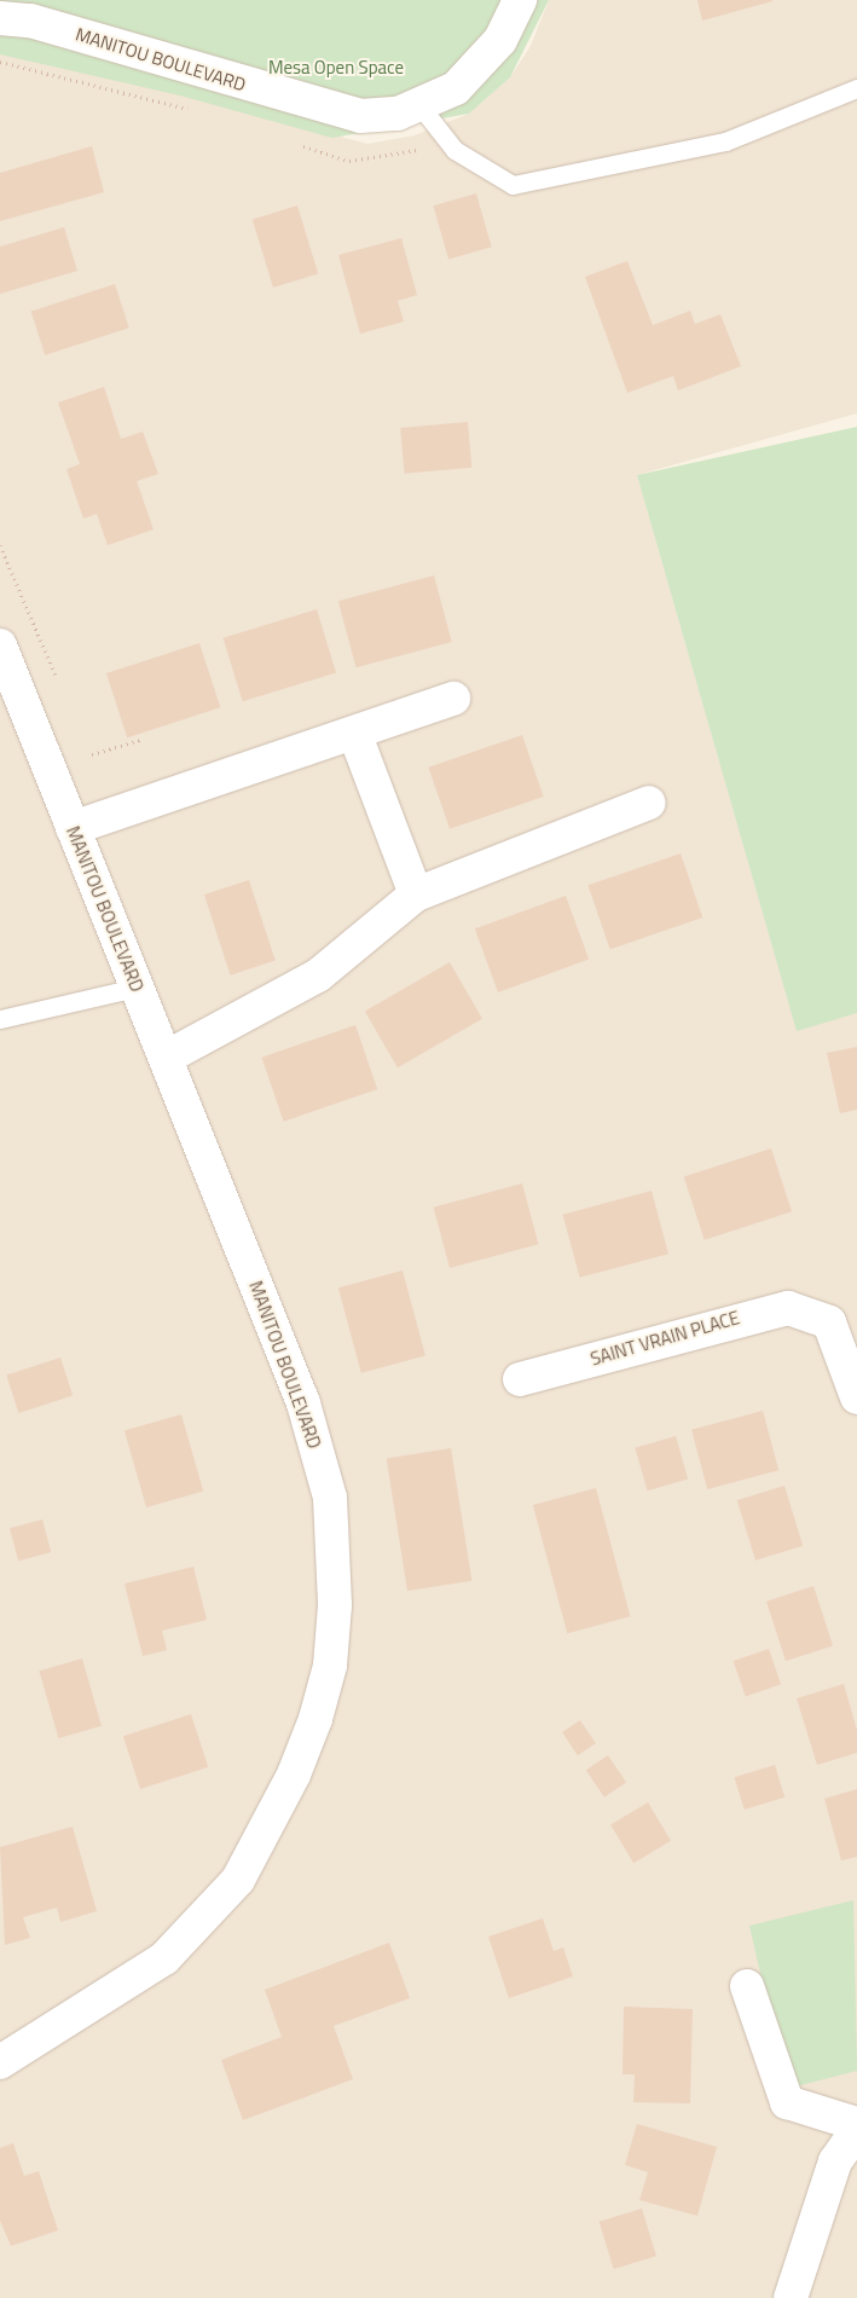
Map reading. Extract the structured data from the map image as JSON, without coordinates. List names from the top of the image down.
{
  "streets": {
    "street": ["MANITOU BOULEVARD", "SAINT VRAIN PLACE"]
  },
  "parks": ["Mesa Open Space"]
}
